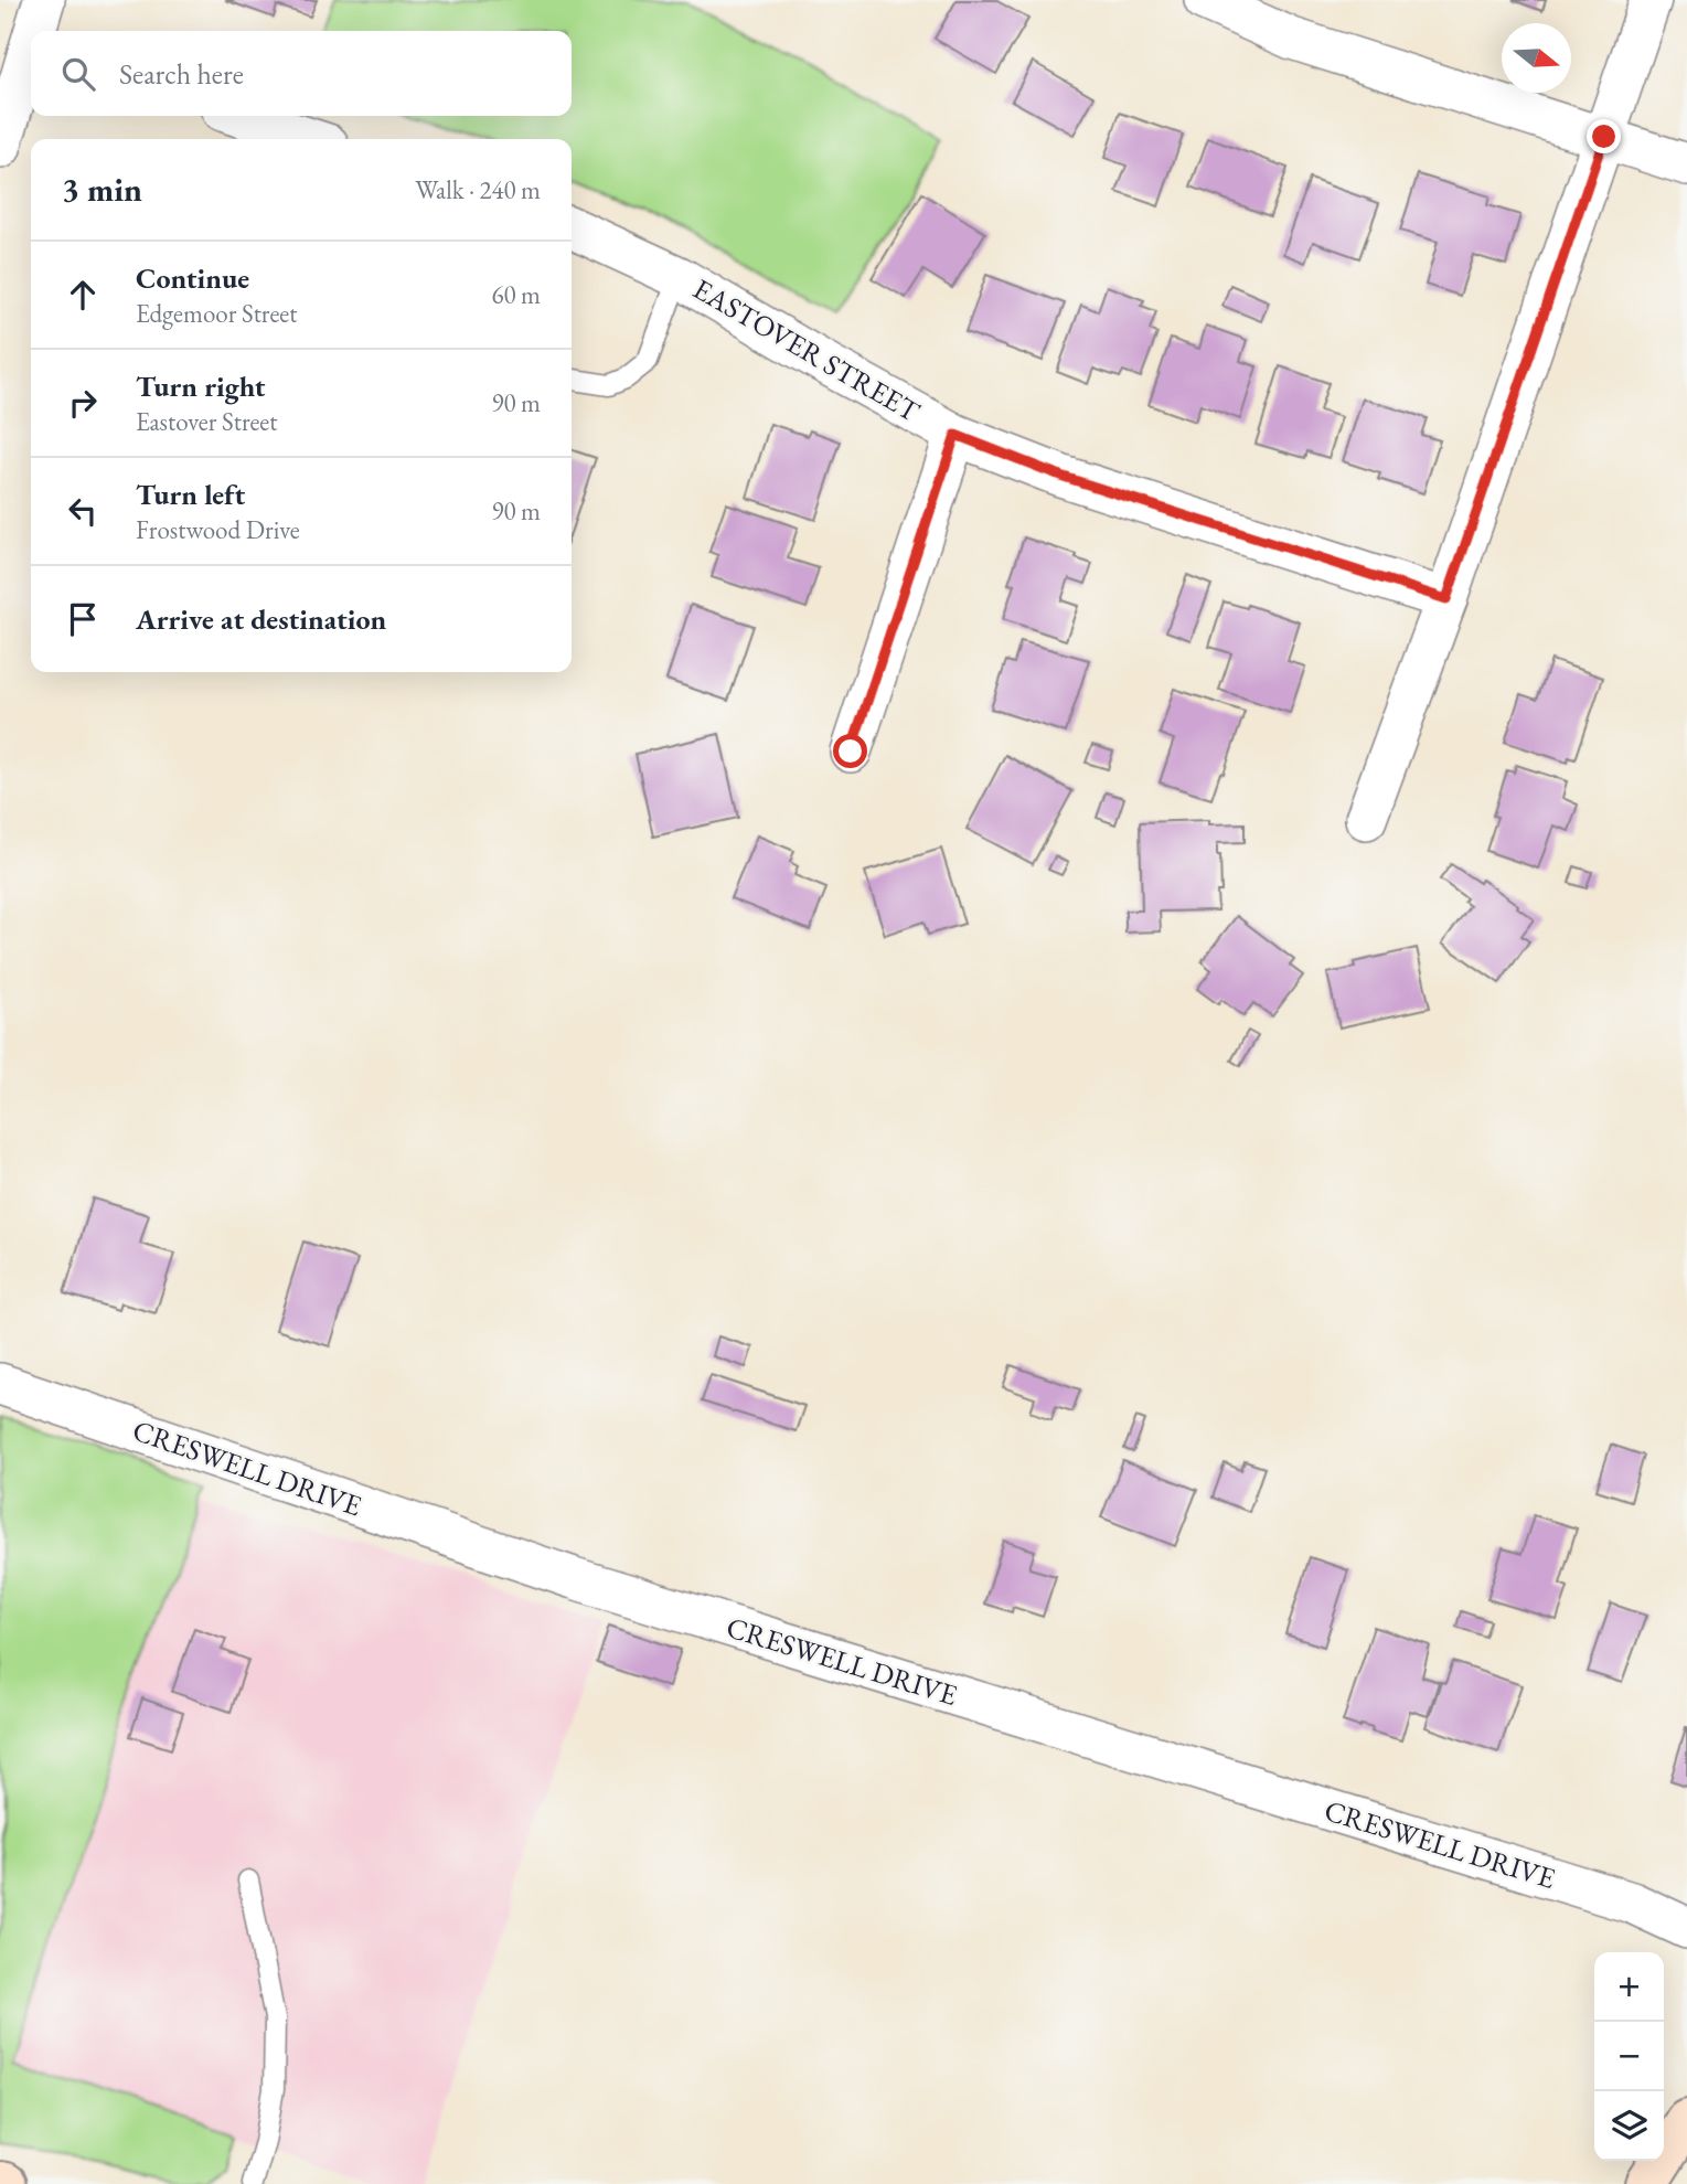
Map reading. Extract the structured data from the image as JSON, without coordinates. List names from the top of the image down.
{
  "streets": {
    "street": ["EASTOVER STREET", "CRESWELL DRIVE"]
  },
  "north": "right",
  "page": {
    "search": "Search here",
    "heading": ["3 min", "Walk · 240 m"],
    "list": [
      ["Continue", "Edgemoor Street", "60 m"],
      ["Turn right", "Eastover Street", "90 m"],
      ["Turn left", "Frostwood Drive", "90 m"],
      "Arrive at destination"
    ],
    "map_buttons": ["+", "−"]
  }
}
